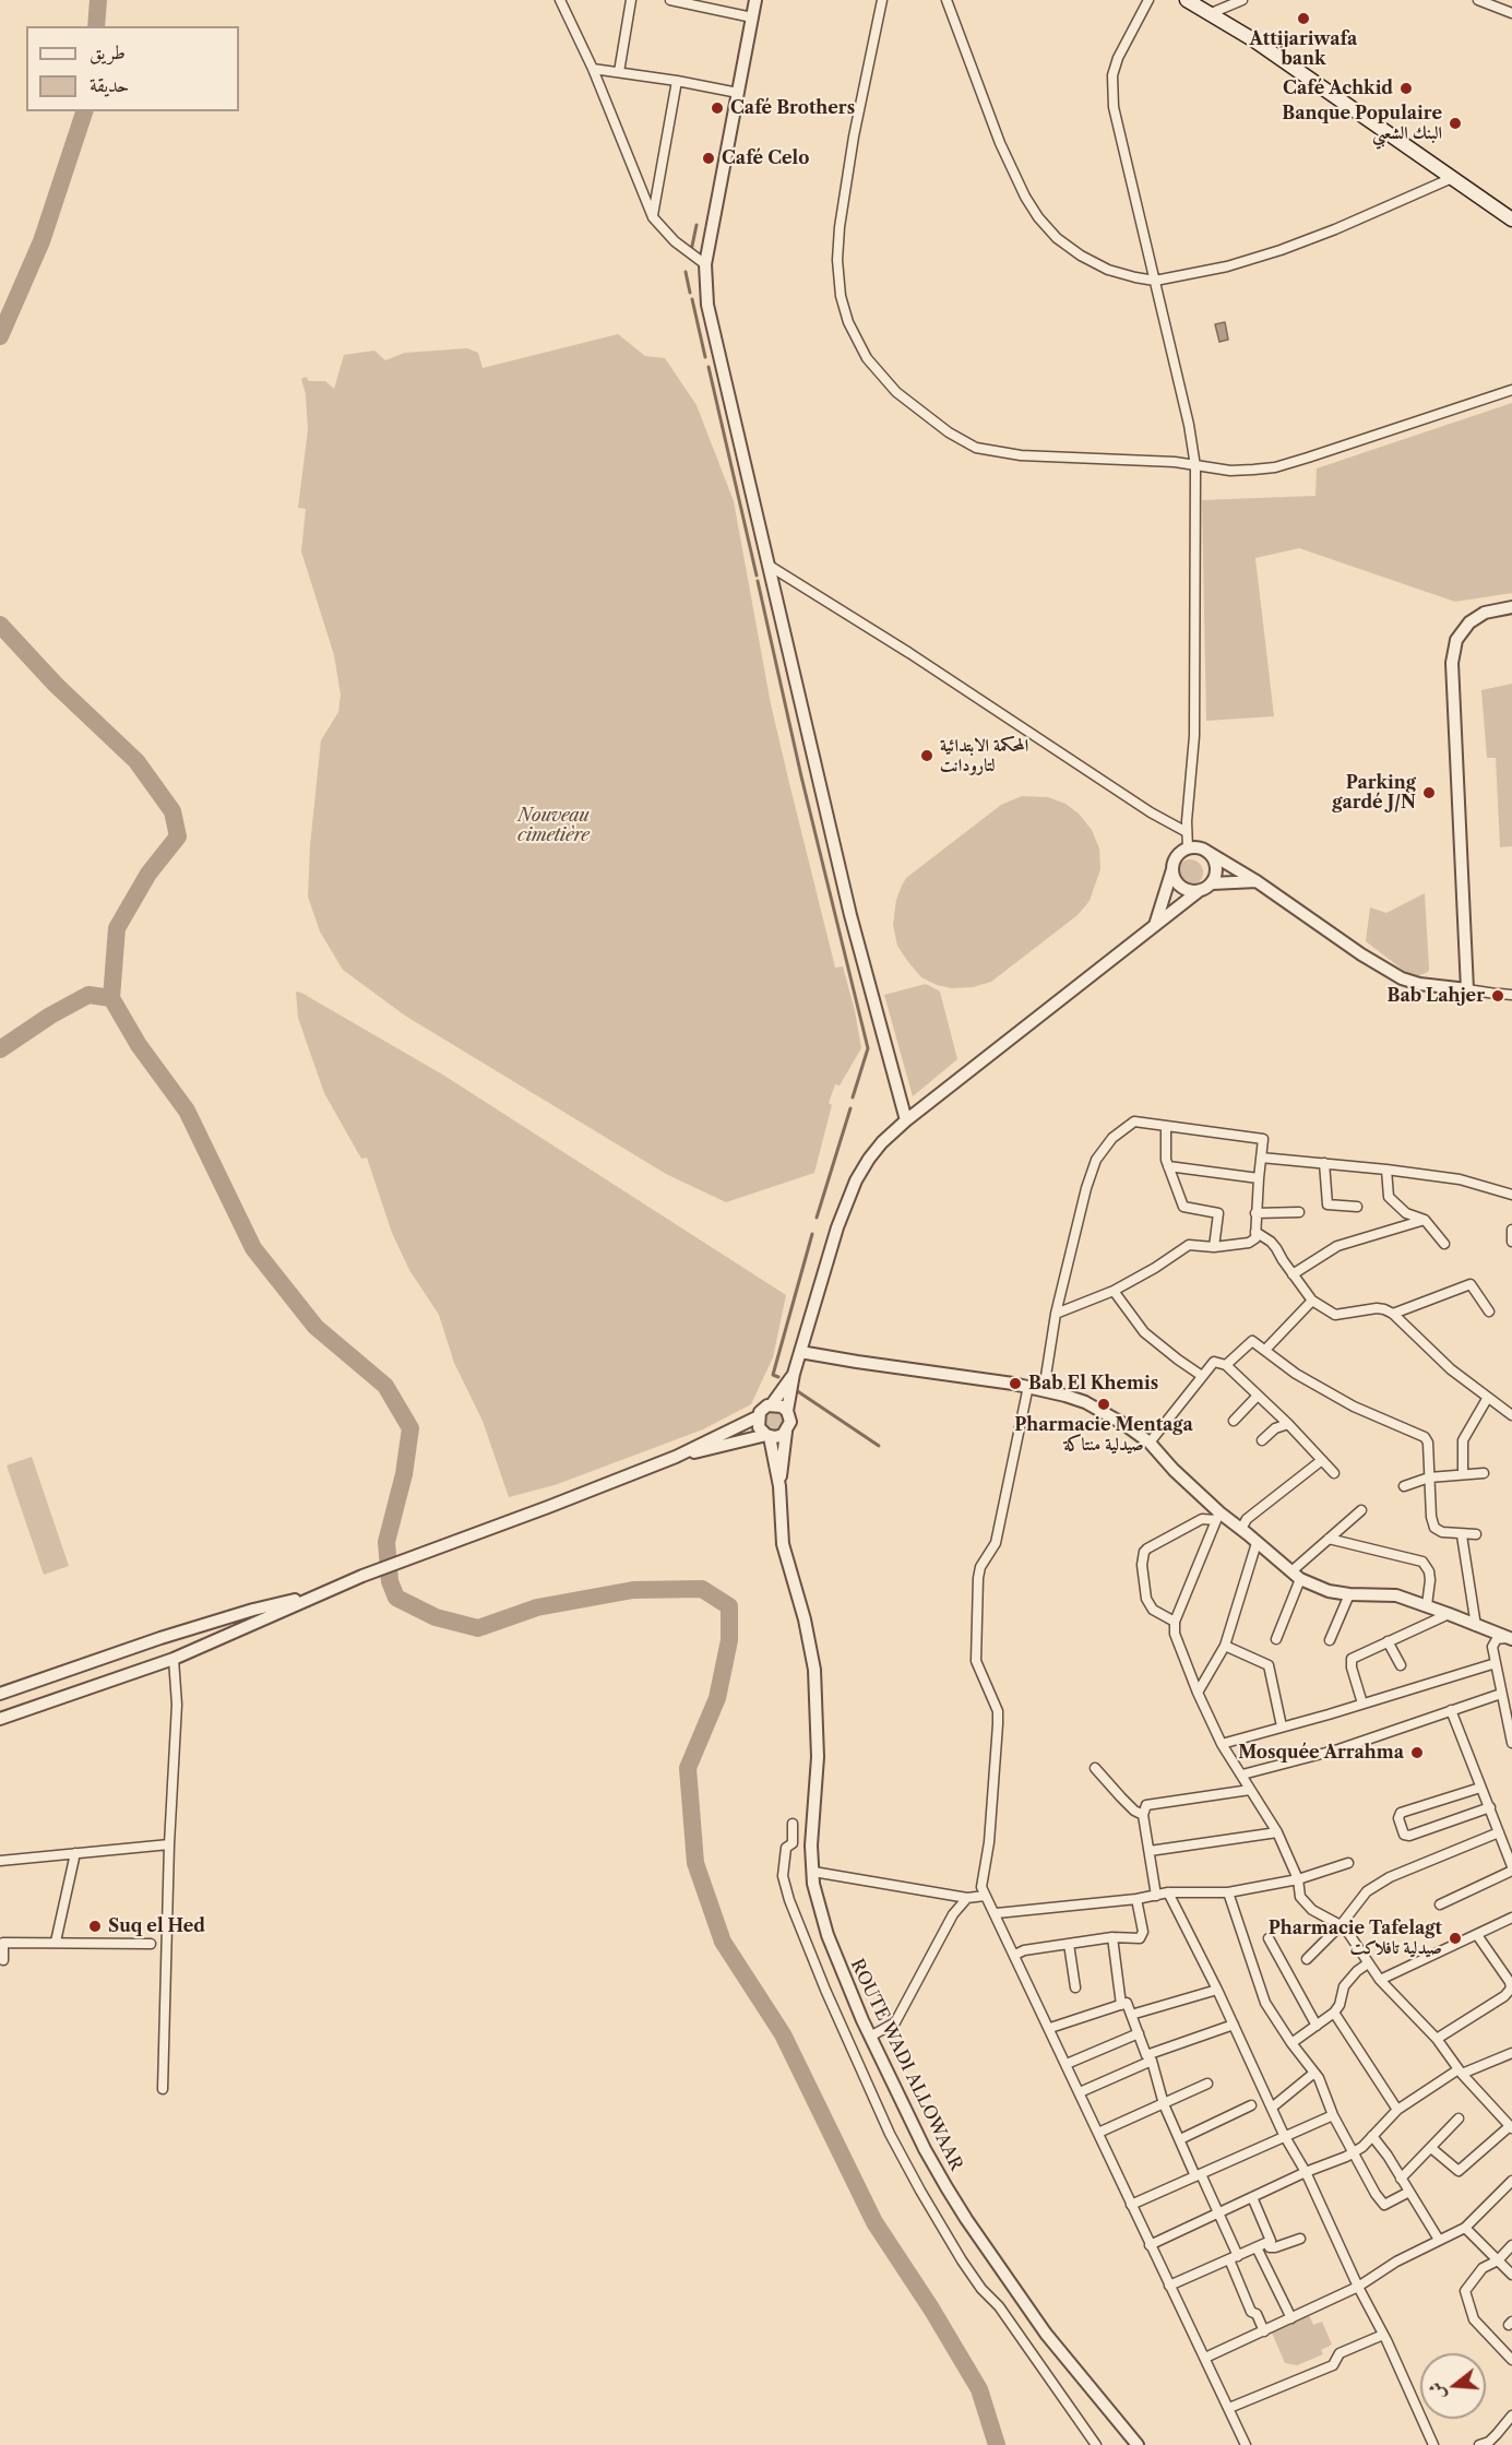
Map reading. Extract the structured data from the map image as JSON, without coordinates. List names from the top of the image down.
{
  "streets": {
    "street": ["ROUTE WADI ALLOWAAR"]
  },
  "parks": ["Nouveau cimetière"],
  "places": [
    "Attijariwafa bank",
    "Café Achkid",
    "Café Brothers",
    "Banque Populaire البنك الشعبي",
    "Café Celo",
    "المحكمة الابتدائية لتارودانت",
    "Parking gardé J/N",
    "Bab Lahjer",
    "Bab El Khemis",
    "Pharmacie Mentaga صيدلية منتاكة",
    "Mosquée Arrahma",
    "Suq el Hed",
    "Pharmacie Tafelagt صيدلية تافلاكت"
  ],
  "legend": ["طريق", "حديقة"],
  "north": "left"
}
